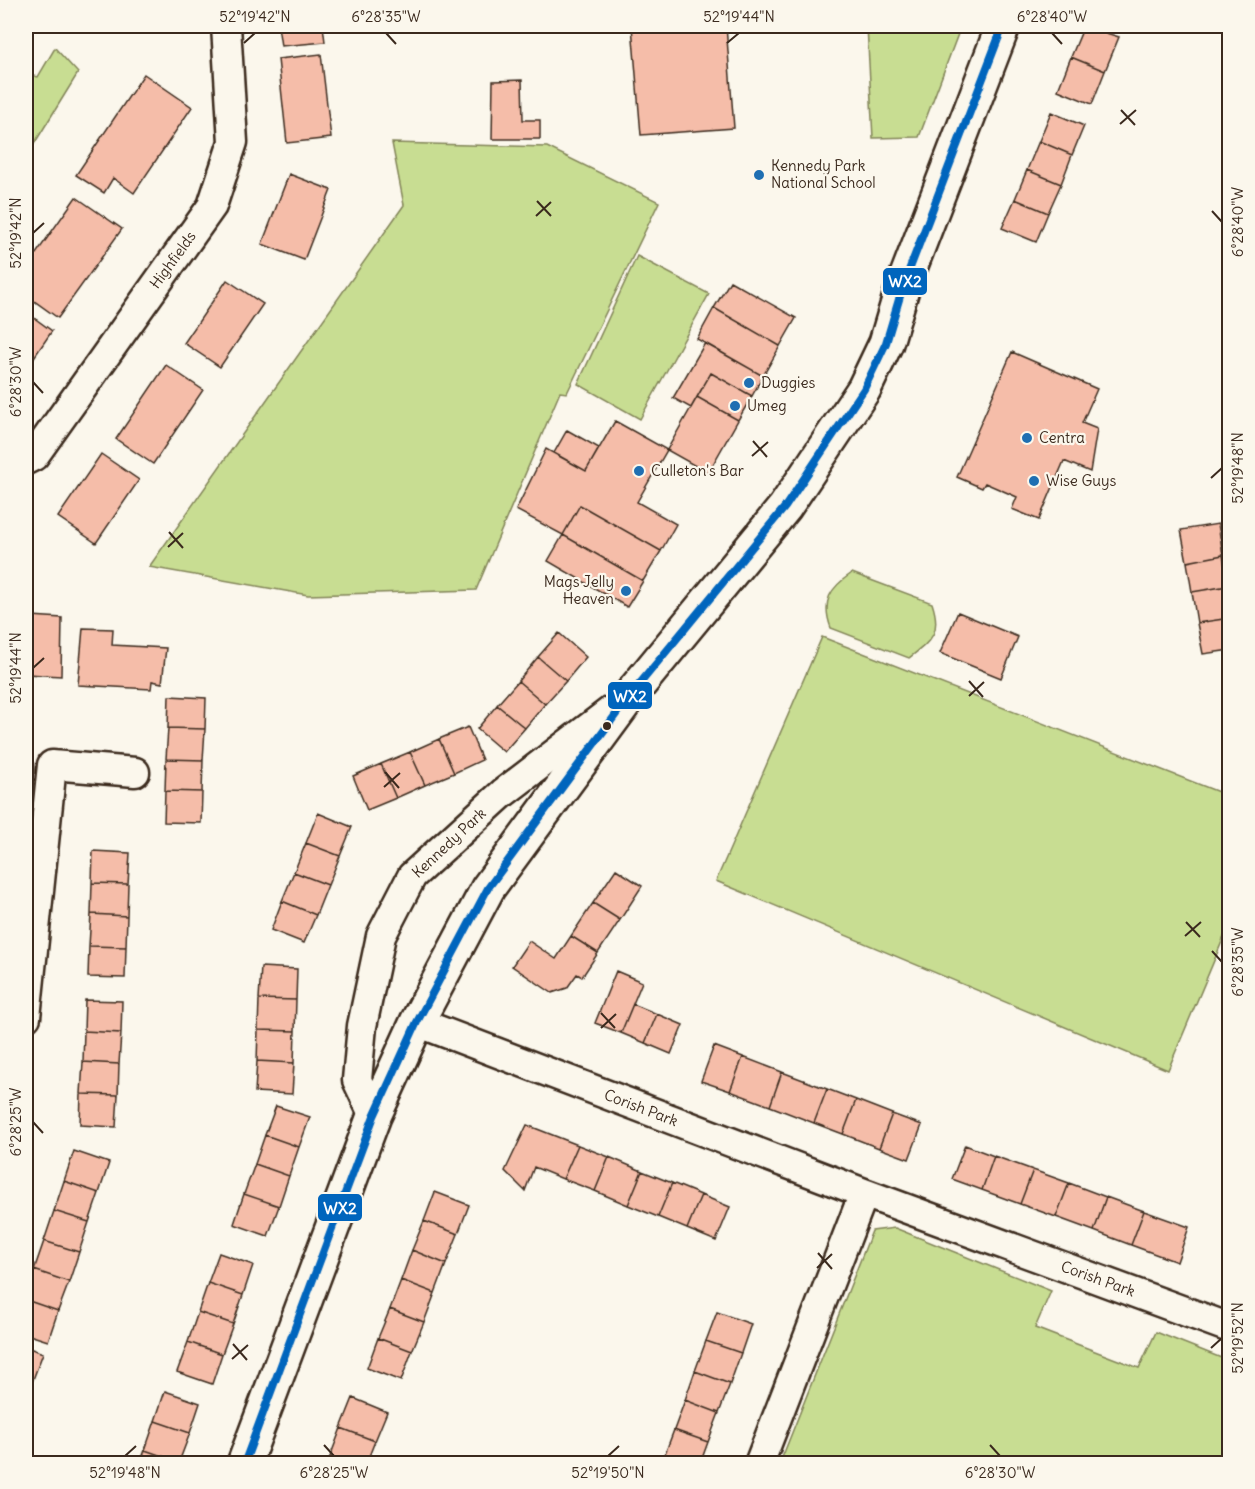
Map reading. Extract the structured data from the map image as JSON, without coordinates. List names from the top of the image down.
{
  "streets": {
    "street": ["Highfields", "Kennedy Park", "Corish Park"]
  },
  "places": [
    "Kennedy Park National School",
    "Duggies",
    "Umeg",
    "Centra",
    "Culleton's Bar",
    "Wise Guys",
    "Mags Jelly Heaven"
  ],
  "lines": ["transit line WX2"],
  "coordinates": [
    "52°19'42\"N",
    "6°28'35\"W",
    "52°19'44\"N",
    "6°28'40\"W",
    "6°28'30\"W",
    "52°19'48\"N",
    "6°28'25\"W",
    "52°19'52\"N",
    "52°19'50\"N"
  ]
}
